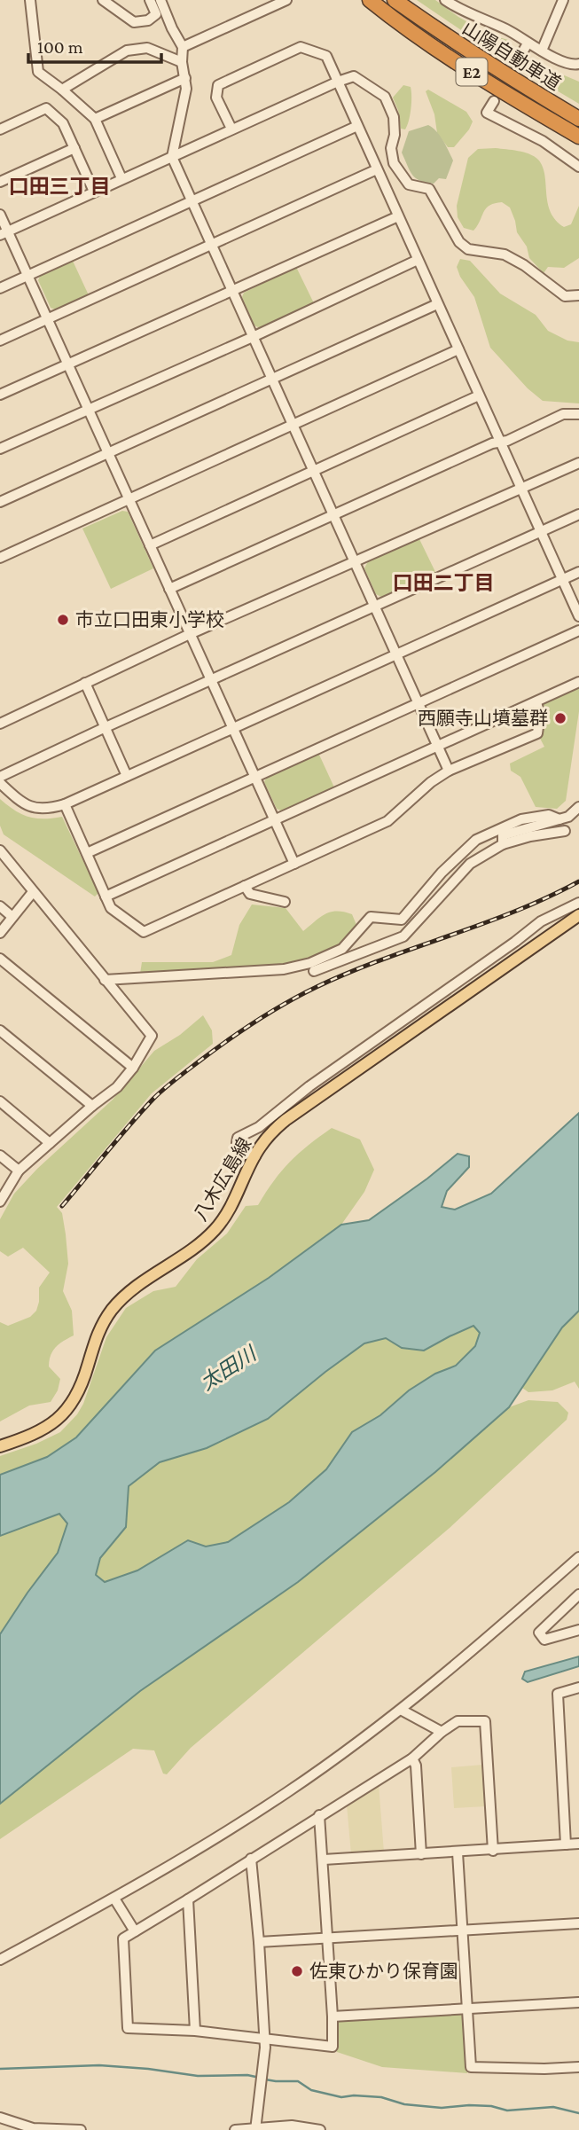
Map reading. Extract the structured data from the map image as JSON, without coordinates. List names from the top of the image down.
{
  "streets": {
    "highway": ["山陽自動車道", "E2"],
    "main road": ["八木広島線"]
  },
  "districts": ["口田三丁目", "口田二丁目"],
  "water": ["太田川"],
  "places": ["市立口田東小学校", "西願寺山墳墓群", "佐東ひかり保育園"],
  "scale_bar": "100 m"
}
